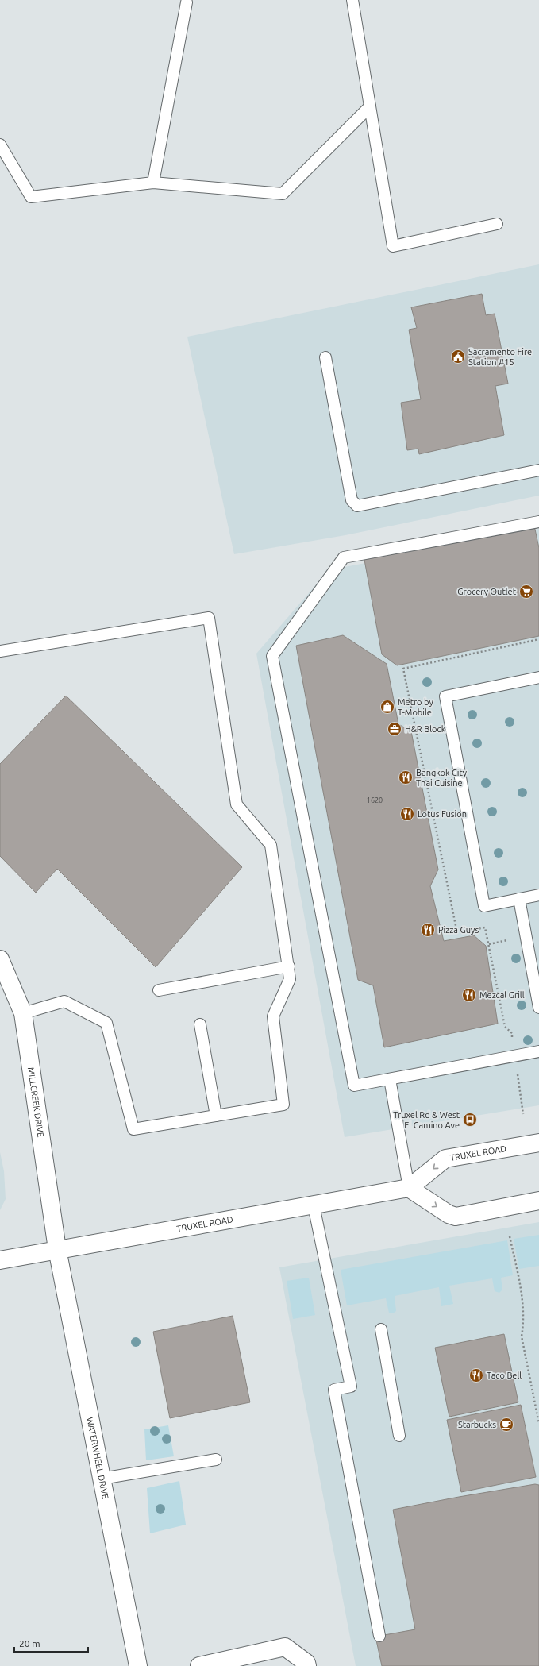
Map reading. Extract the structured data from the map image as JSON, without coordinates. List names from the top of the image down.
{
  "streets": {
    "street": ["MILLCREEK DRIVE", "TRUXEL ROAD", "WATERWHEEL DRIVE"]
  },
  "crossings": [
    ["MILLCREEK DRIVE", "TRUXEL ROAD"],
    ["MILLCREEK DRIVE", "WATERWHEEL DRIVE"],
    ["TRUXEL ROAD", "WATERWHEEL DRIVE"]
  ],
  "places": {
    "public building": ["Sacramento Fire Station #15"],
    "supermarket": ["Grocery Outlet"],
    "shop": ["Metro by T-Mobile"],
    "office": ["H&R Block"],
    "restaurant": [
      "Bangkok City Thai Cuisine",
      "Lotus Fusion",
      "Pizza Guys",
      "Mezcal Grill",
      "Taco Bell"
    ],
    "bus stop": ["Truxel Rd & West El Camino Ave"],
    "cafe": ["Starbucks"]
  },
  "house_numbers": ["1620"],
  "scale_bar": "20 m"
}
